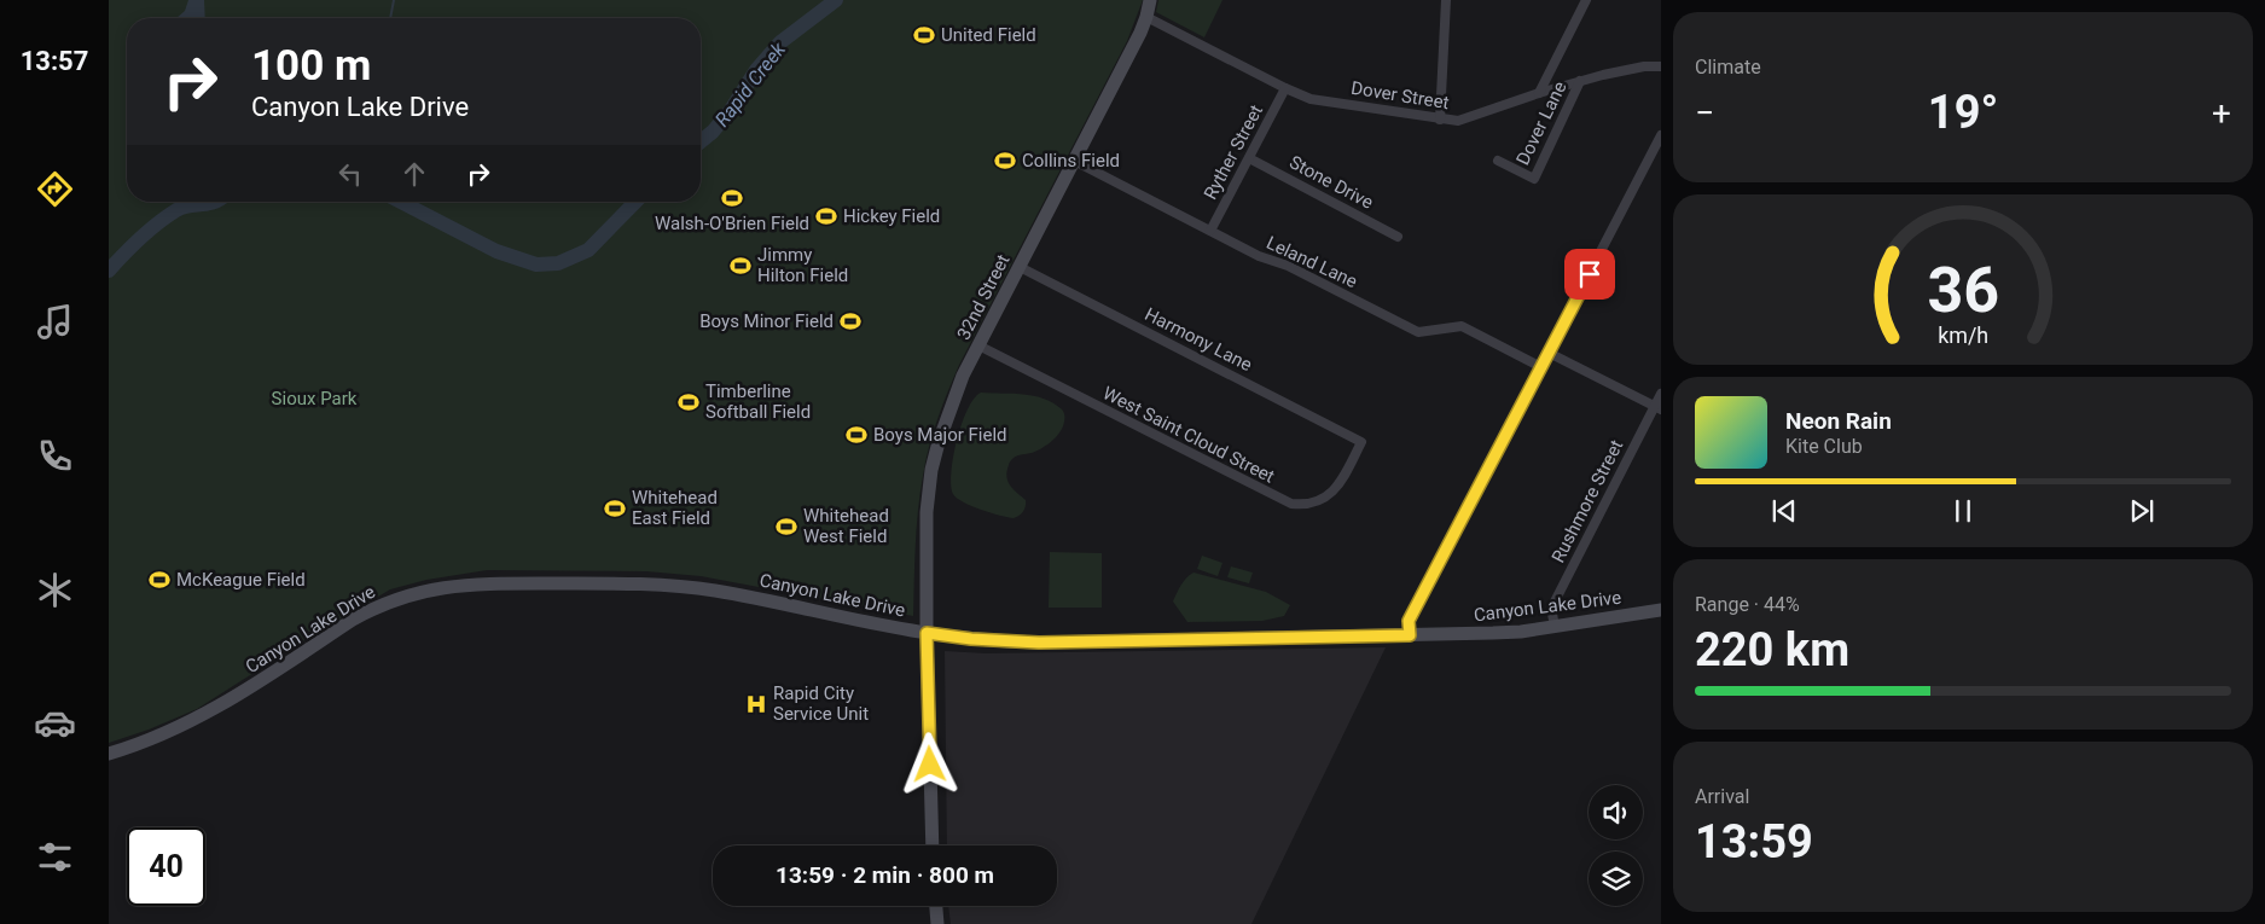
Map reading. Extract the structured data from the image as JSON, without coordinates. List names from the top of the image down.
{
  "streets": {
    "street": [
      "Dover Street",
      "Dover Lane",
      "Ryther Street",
      "Stone Drive",
      "Leland Lane",
      "32nd Street",
      "Harmony Lane",
      "West Saint Cloud Street",
      "Rushmore Street",
      "Canyon Lake Drive"
    ]
  },
  "crossings": [
    ["Dover Street", "Dover Lane"],
    ["Dover Street", "Ryther Street"],
    ["Dover Street", "32nd Street"],
    ["Ryther Street", "Stone Drive"],
    ["Ryther Street", "Leland Lane"],
    ["Leland Lane", "32nd Street"],
    ["32nd Street", "Harmony Lane"],
    ["32nd Street", "West Saint Cloud Street"],
    ["32nd Street", "Canyon Lake Drive"],
    ["Harmony Lane", "West Saint Cloud Street"],
    ["Rushmore Street", "Canyon Lake Drive"]
  ],
  "water": ["Rapid Creek"],
  "parks": ["Sioux Park"],
  "places": {
    "sports": [
      "United Field",
      "Collins Field",
      "Walsh-O'Brien Field",
      "Hickey Field",
      "Jimmy Hilton Field",
      "Boys Minor Field",
      "Timberline Softball Field",
      "Boys Major Field",
      "Whitehead East Field",
      "Whitehead West Field",
      "McKeague Field"
    ],
    "hospital": ["Rapid City Service Unit"]
  },
  "page": {
    "tabs": "13:57",
    "tile": [
      "Climate",
      ["Range · 44%", "220 km"],
      ["Arrival", "13:59"]
    ],
    "turn": ["100 m", "Canyon Lake Drive"],
    "heat": ["−", "19°", "+"],
    "song": ["Neon Rain", "Kite Club"],
    "limit": "40",
    "trip": "13:59 · 2 min · 800 m",
    "gauge": ["36", "km/h"]
  }
}
